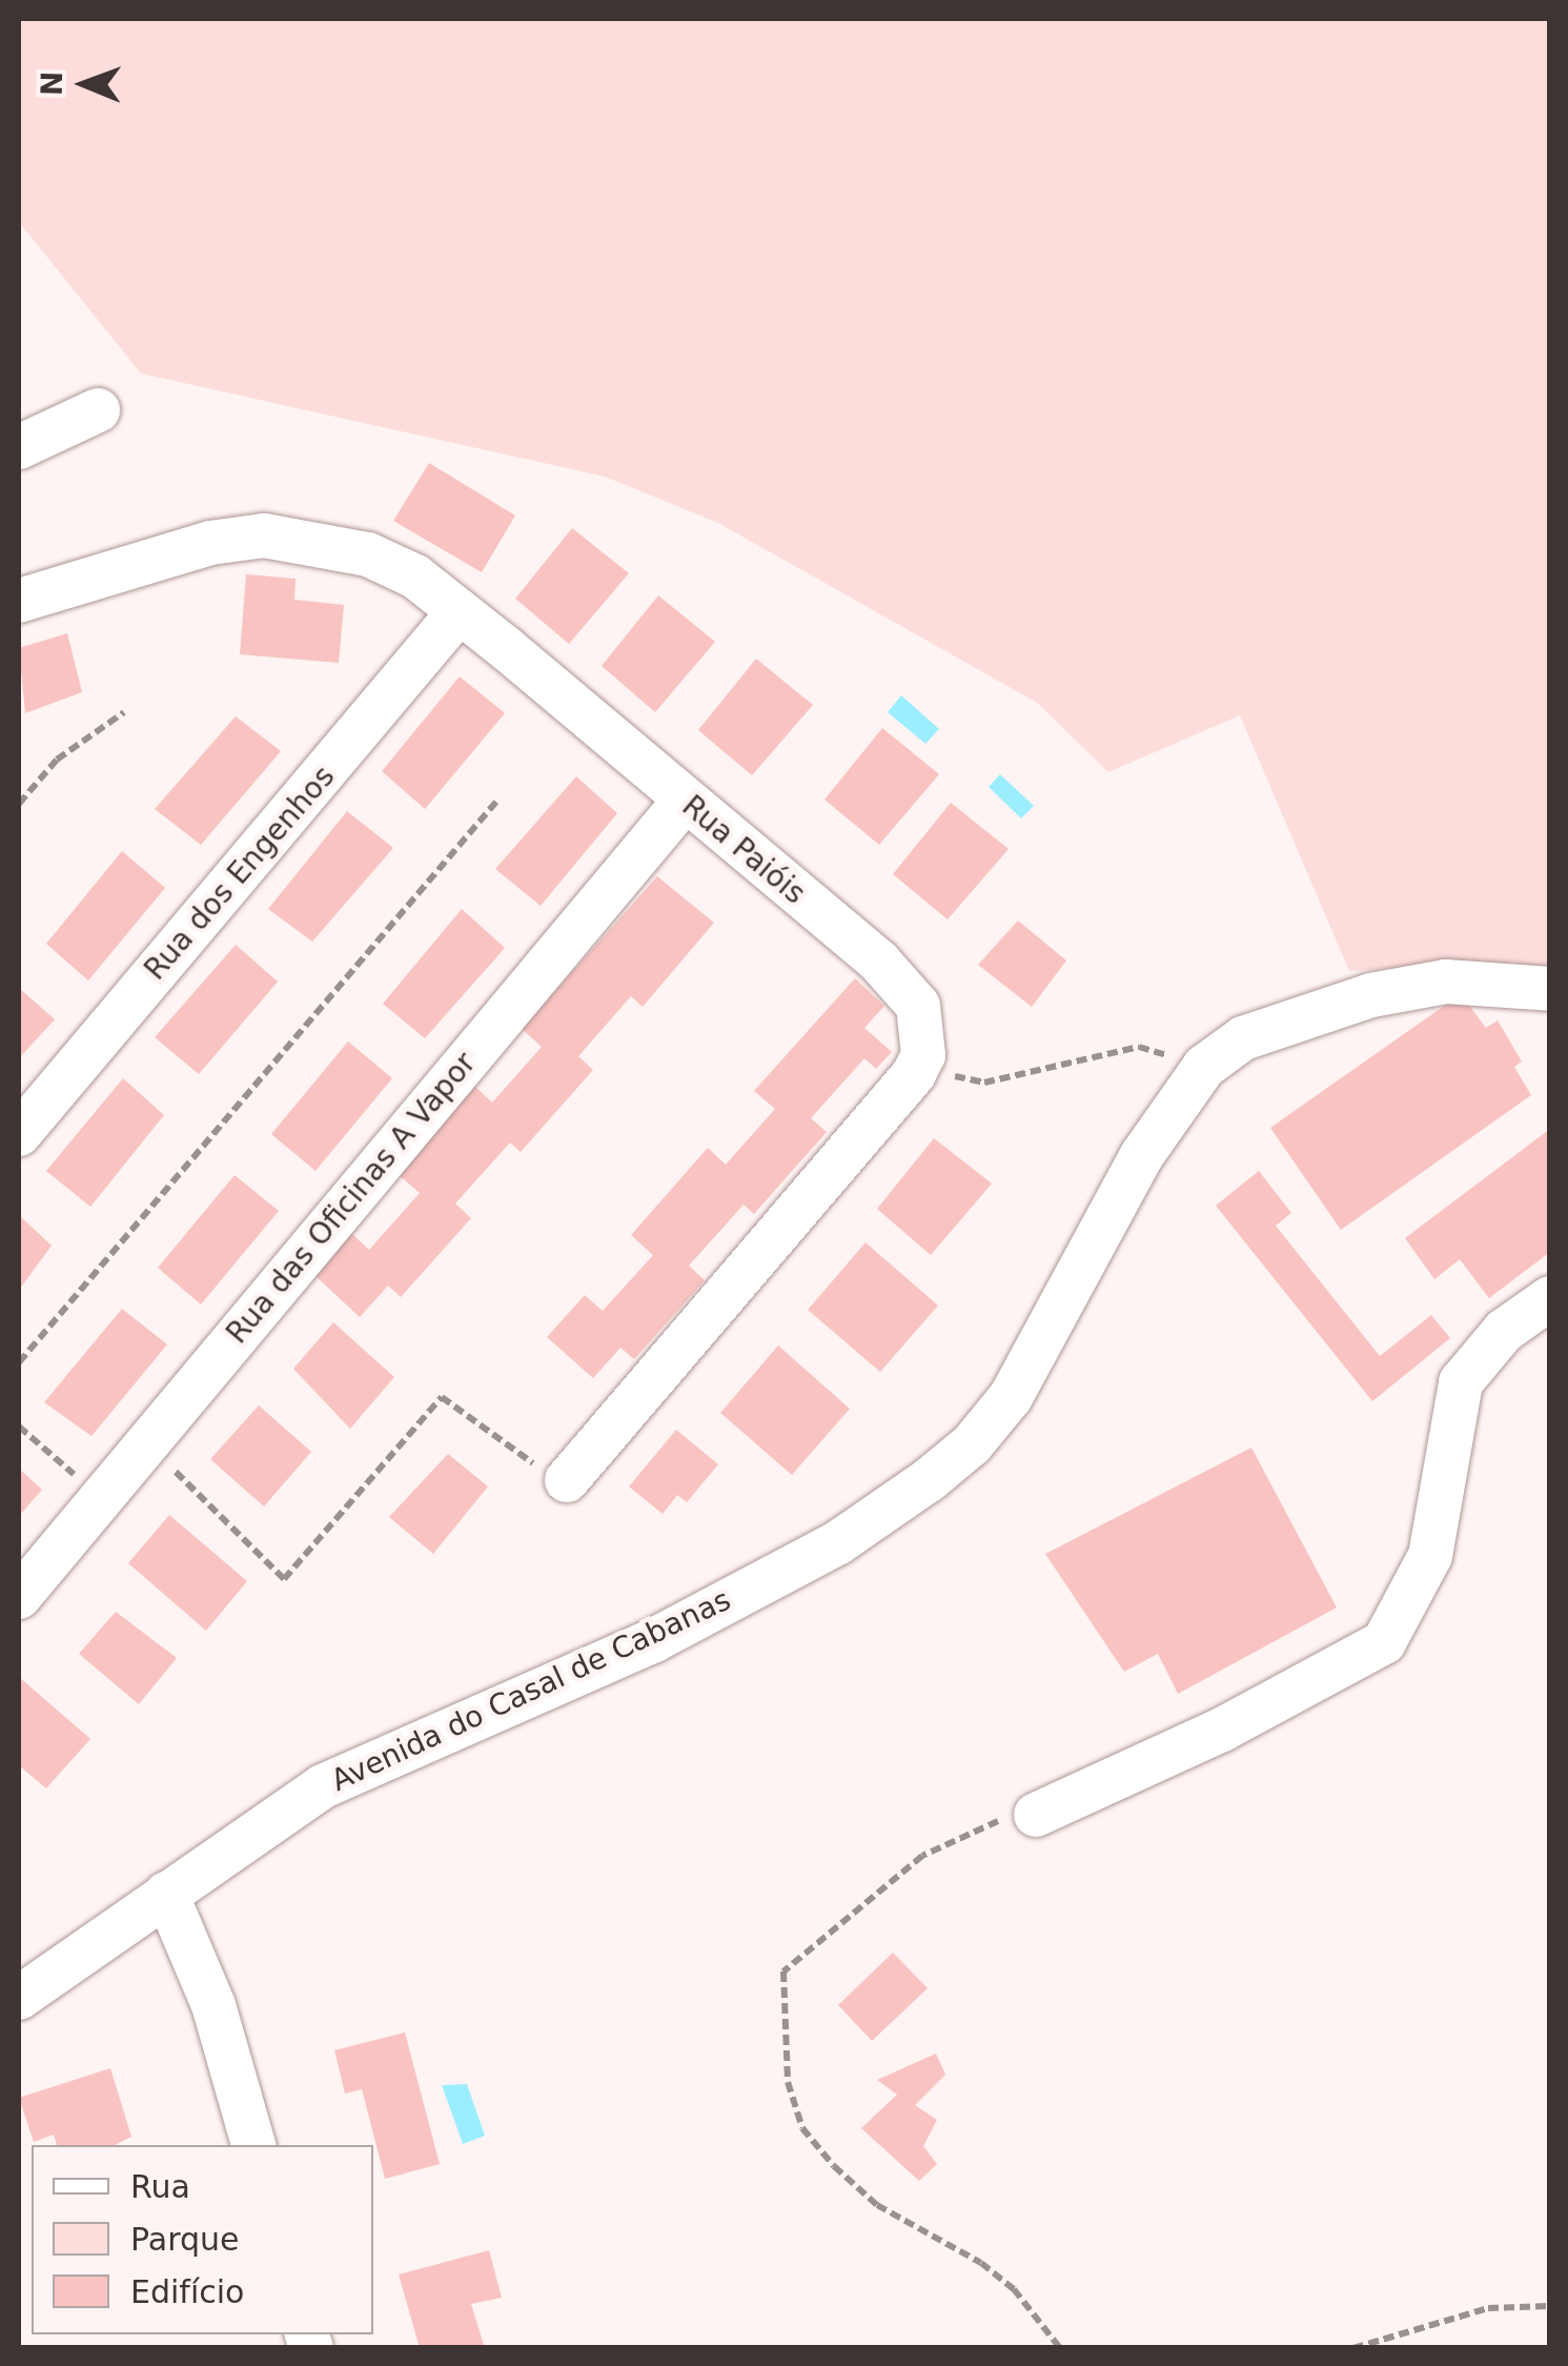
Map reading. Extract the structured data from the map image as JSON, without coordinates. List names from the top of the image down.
{
  "streets": {
    "street": [
      "Rua Paióis",
      "Rua dos Engenhos",
      "Rua das Oficinas A Vapor",
      "Avenida do Casal de Cabanas"
    ]
  },
  "crossings": [
    ["Rua Paióis", "Rua dos Engenhos"],
    ["Rua Paióis", "Rua das Oficinas A Vapor"]
  ],
  "legend": ["Rua", "Parque", "Edifício"],
  "north": "left"
}
